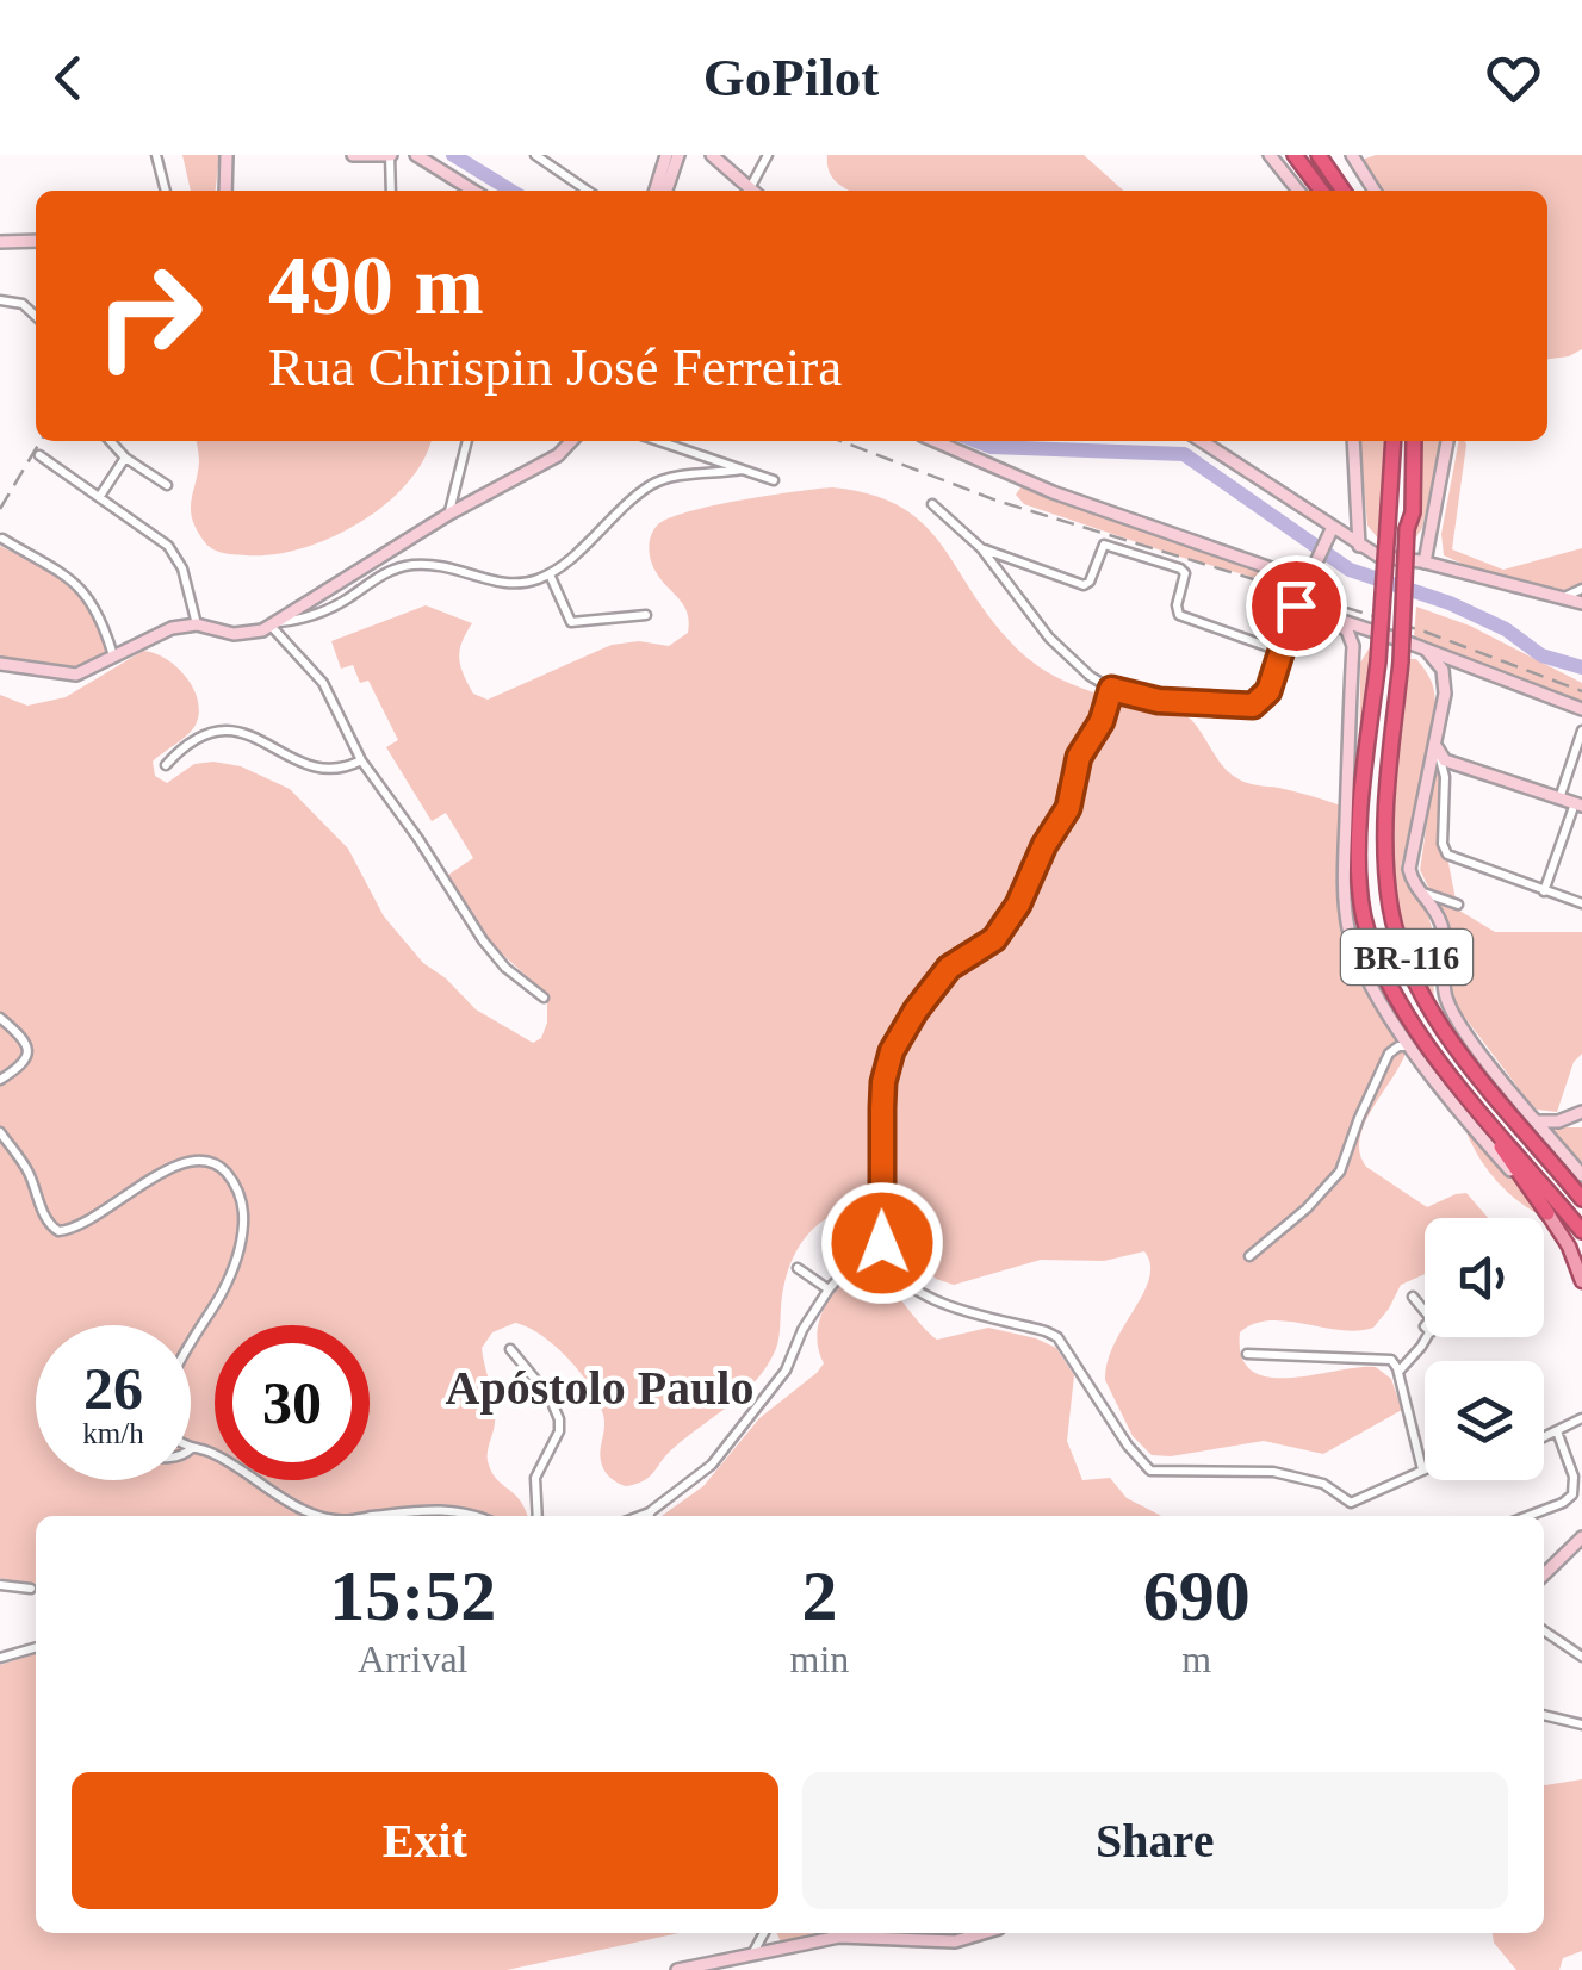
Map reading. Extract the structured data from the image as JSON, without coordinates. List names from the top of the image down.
{
  "streets": {
    "highway": ["BR-116"]
  },
  "districts": ["Apóstolo Paulo"],
  "page": {
    "header": "GoPilot",
    "turn": ["490 m", "Rua Chrispin José Ferreira"],
    "speed": "26 km/h",
    "limit": "30",
    "eta": [
      "15:52",
      "Arrival",
      "2",
      "min",
      "690",
      "m"
    ],
    "buttons": ["Exit", "Share"]
  }
}
